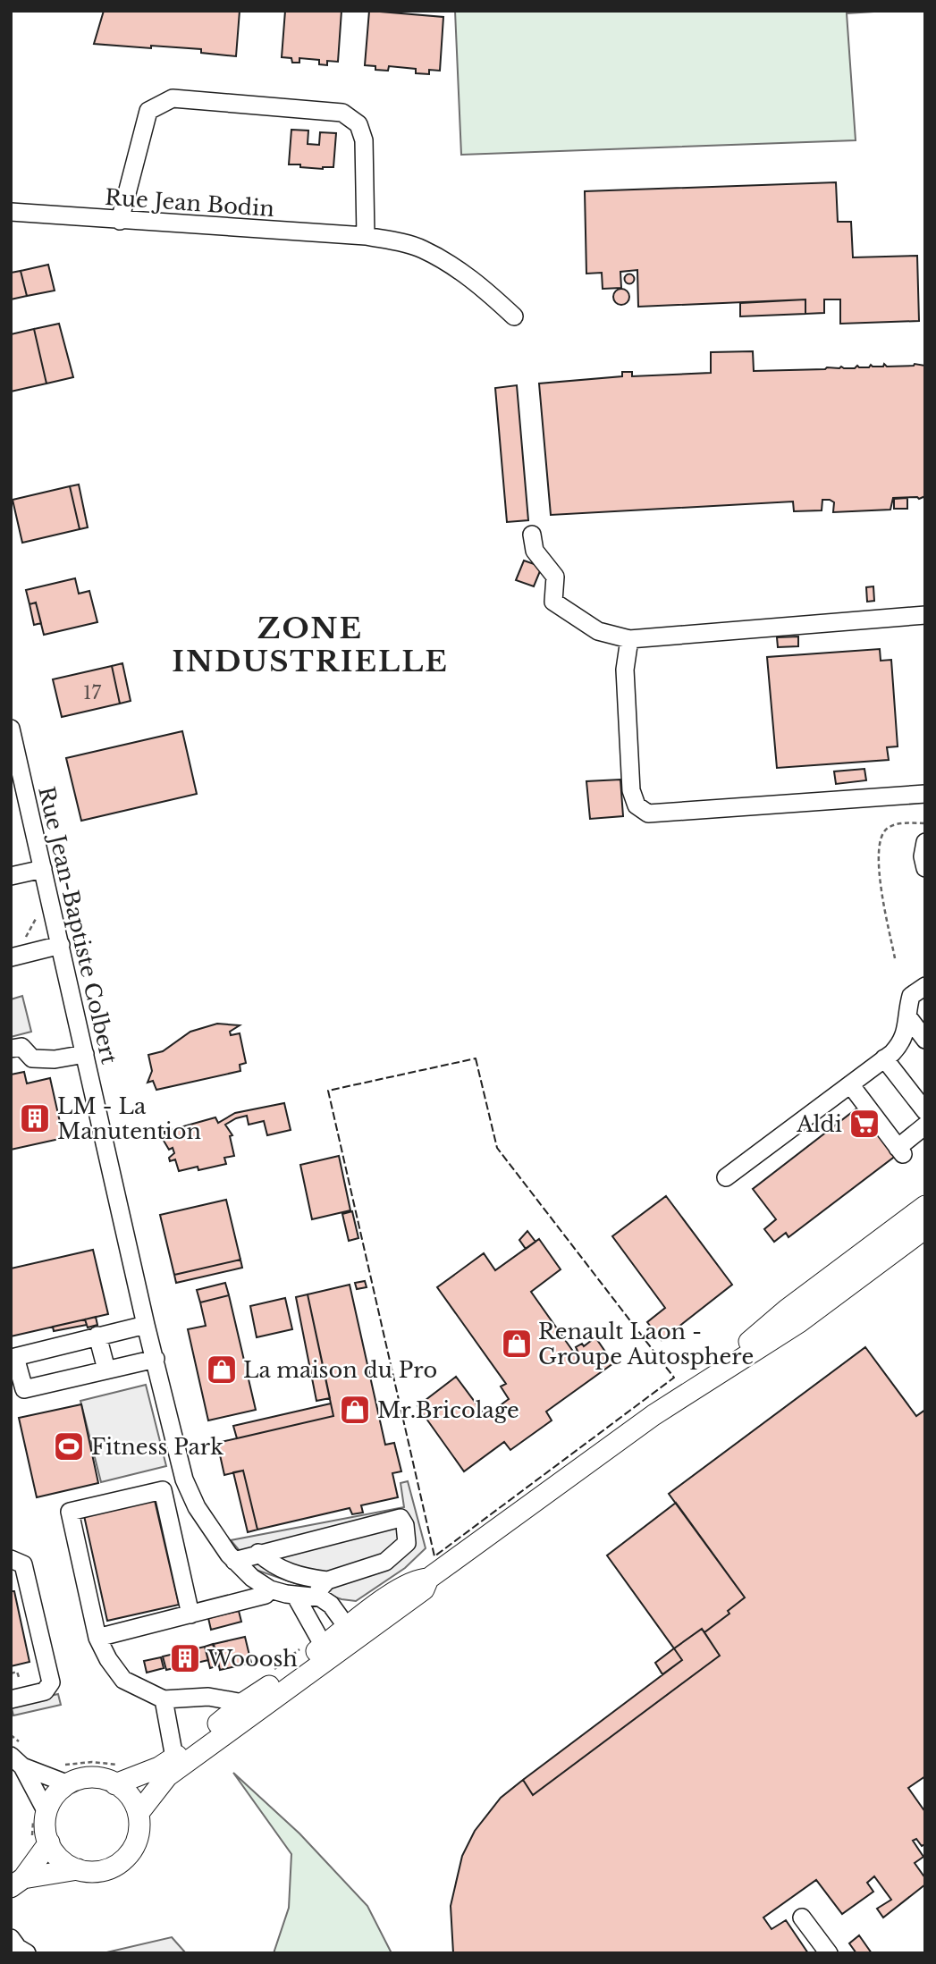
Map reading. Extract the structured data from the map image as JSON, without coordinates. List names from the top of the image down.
{
  "streets": {
    "street": ["Rue Jean Bodin", "Rue Jean-Baptiste Colbert"]
  },
  "districts": ["ZONE INDUSTRIELLE"],
  "places": {
    "building": ["LM - La Manutention", "Wooosh"],
    "supermarket": ["Aldi"],
    "shop": ["Renault Laon - Groupe Autosphere", "La maison du Pro", "Mr.Bricolage"],
    "sports": ["Fitness Park"]
  },
  "house_numbers": ["17"]
}
